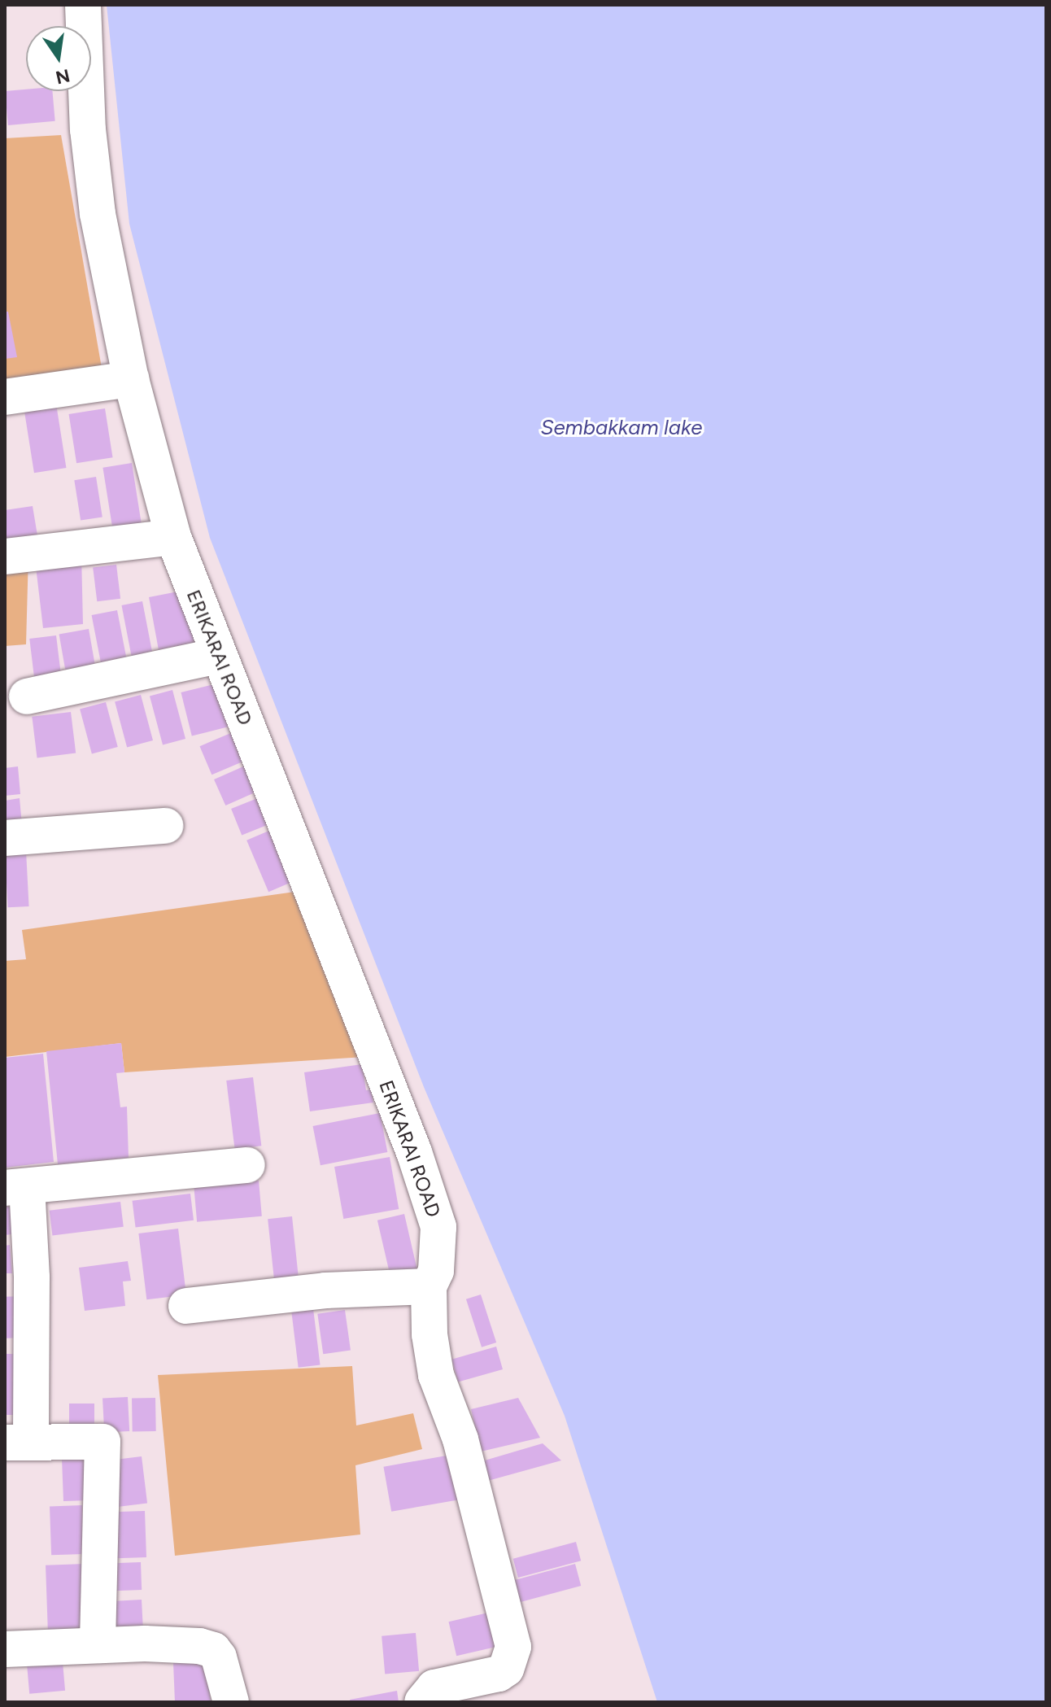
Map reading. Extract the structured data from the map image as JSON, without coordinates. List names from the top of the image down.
{
  "streets": {
    "street": ["ERIKARAI ROAD"]
  },
  "water": ["Sembakkam lake"],
  "north": "bottom"
}
